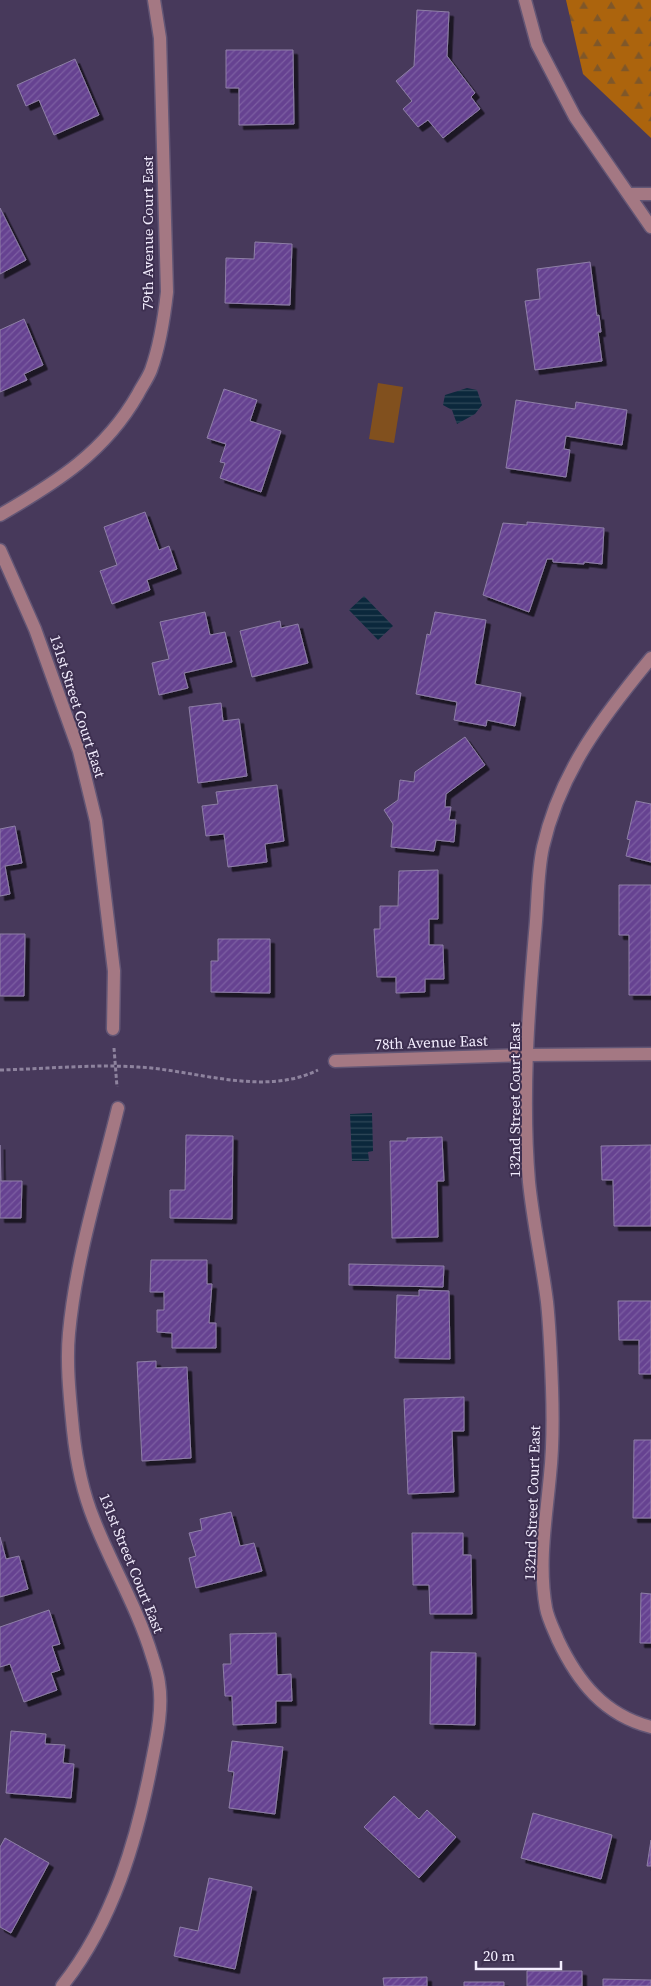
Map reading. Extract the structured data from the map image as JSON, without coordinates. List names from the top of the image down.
{
  "streets": {
    "street": [
      "79th Avenue Court East",
      "131st Street Court East",
      "78th Avenue East",
      "132nd Street Court East"
    ]
  },
  "crossings": [
    ["78th Avenue East", "132nd Street Court East"]
  ],
  "scale_bar": "20 m"
}
